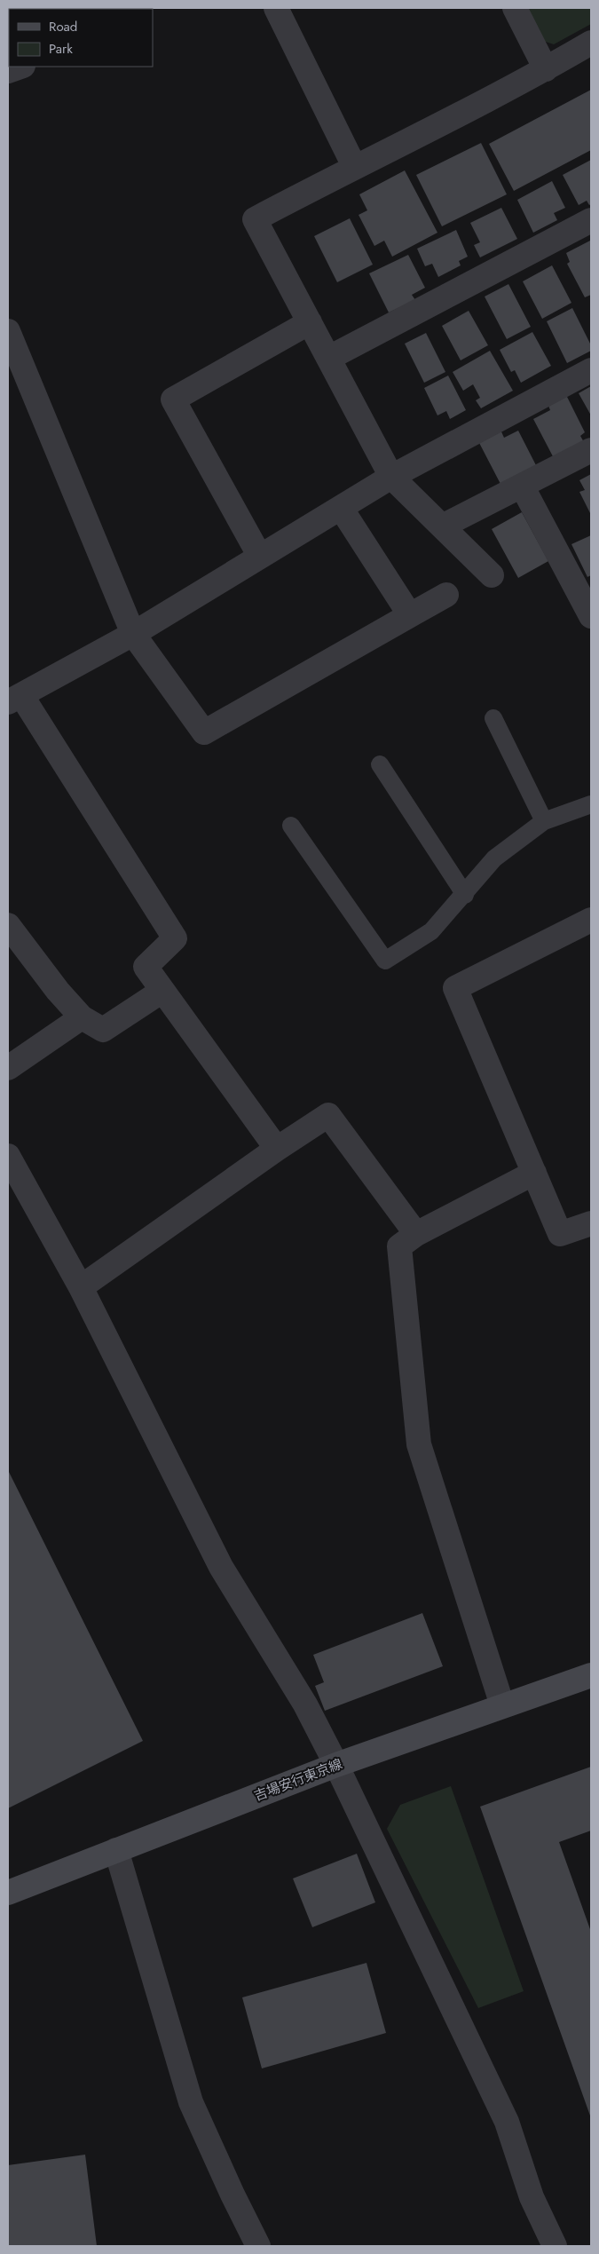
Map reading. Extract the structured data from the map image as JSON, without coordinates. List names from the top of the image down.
{
  "streets": {
    "main road": ["吉場安行東京線"]
  },
  "legend": ["Road", "Park"]
}
